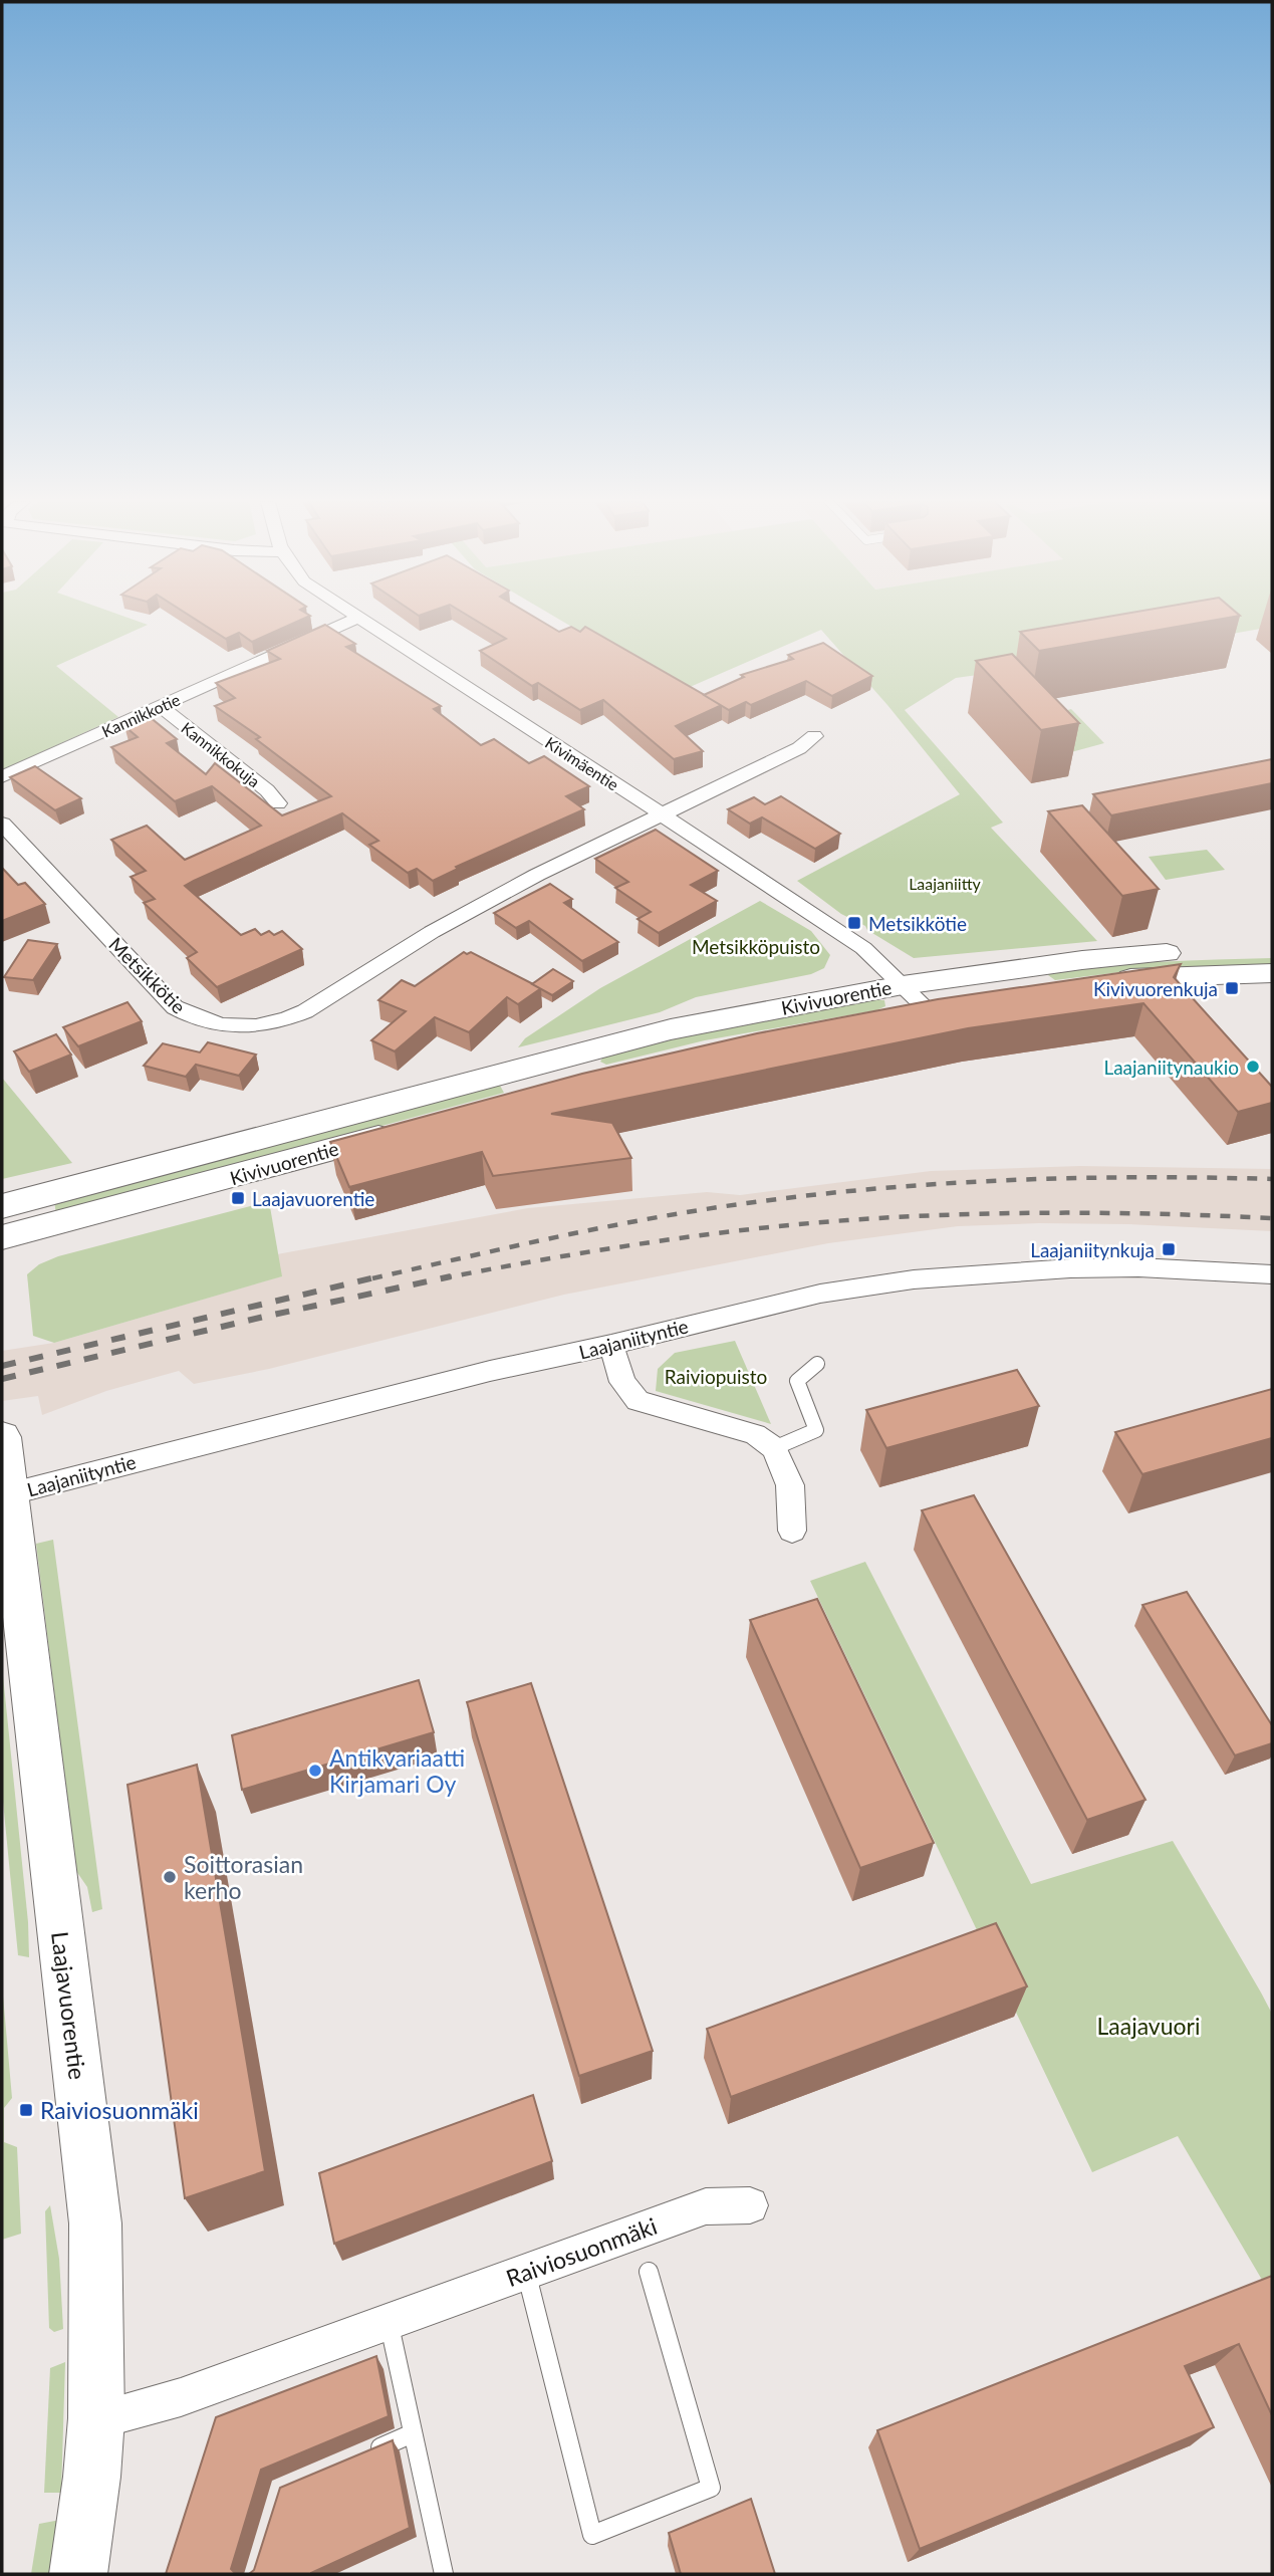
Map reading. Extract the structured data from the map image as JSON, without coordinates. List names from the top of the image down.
{
  "streets": {
    "street": [
      "Kannikkotie",
      "Kannikkokuja",
      "Kivimäentie",
      "Metsikkötie",
      "Kivivuorentie",
      "Laajaniityntie",
      "Laajavuorentie",
      "Raiviosuonmäki"
    ]
  },
  "crossings": [
    ["Kannikkotie", "Kannikkokuja"],
    ["Kivimäentie", "Metsikkötie"],
    ["Kivimäentie", "Kivivuorentie"],
    ["Laajaniityntie", "Laajavuorentie"],
    ["Laajavuorentie", "Raiviosuonmäki"]
  ],
  "parks": [
    "Laajaniitty",
    "Metsikköpuisto",
    "Raiviopuisto",
    "Laajavuori"
  ],
  "places": {
    "transit": [
      "Metsikkötie",
      "Kivivuorenkuja",
      "Laajavuorentie",
      "Laajaniitynkuja",
      "Raiviosuonmäki"
    ],
    "other": ["Laajaniitynaukio", "Antikvariaatti Kirjamari Oy", "Soittorasian kerho"]
  }
}
